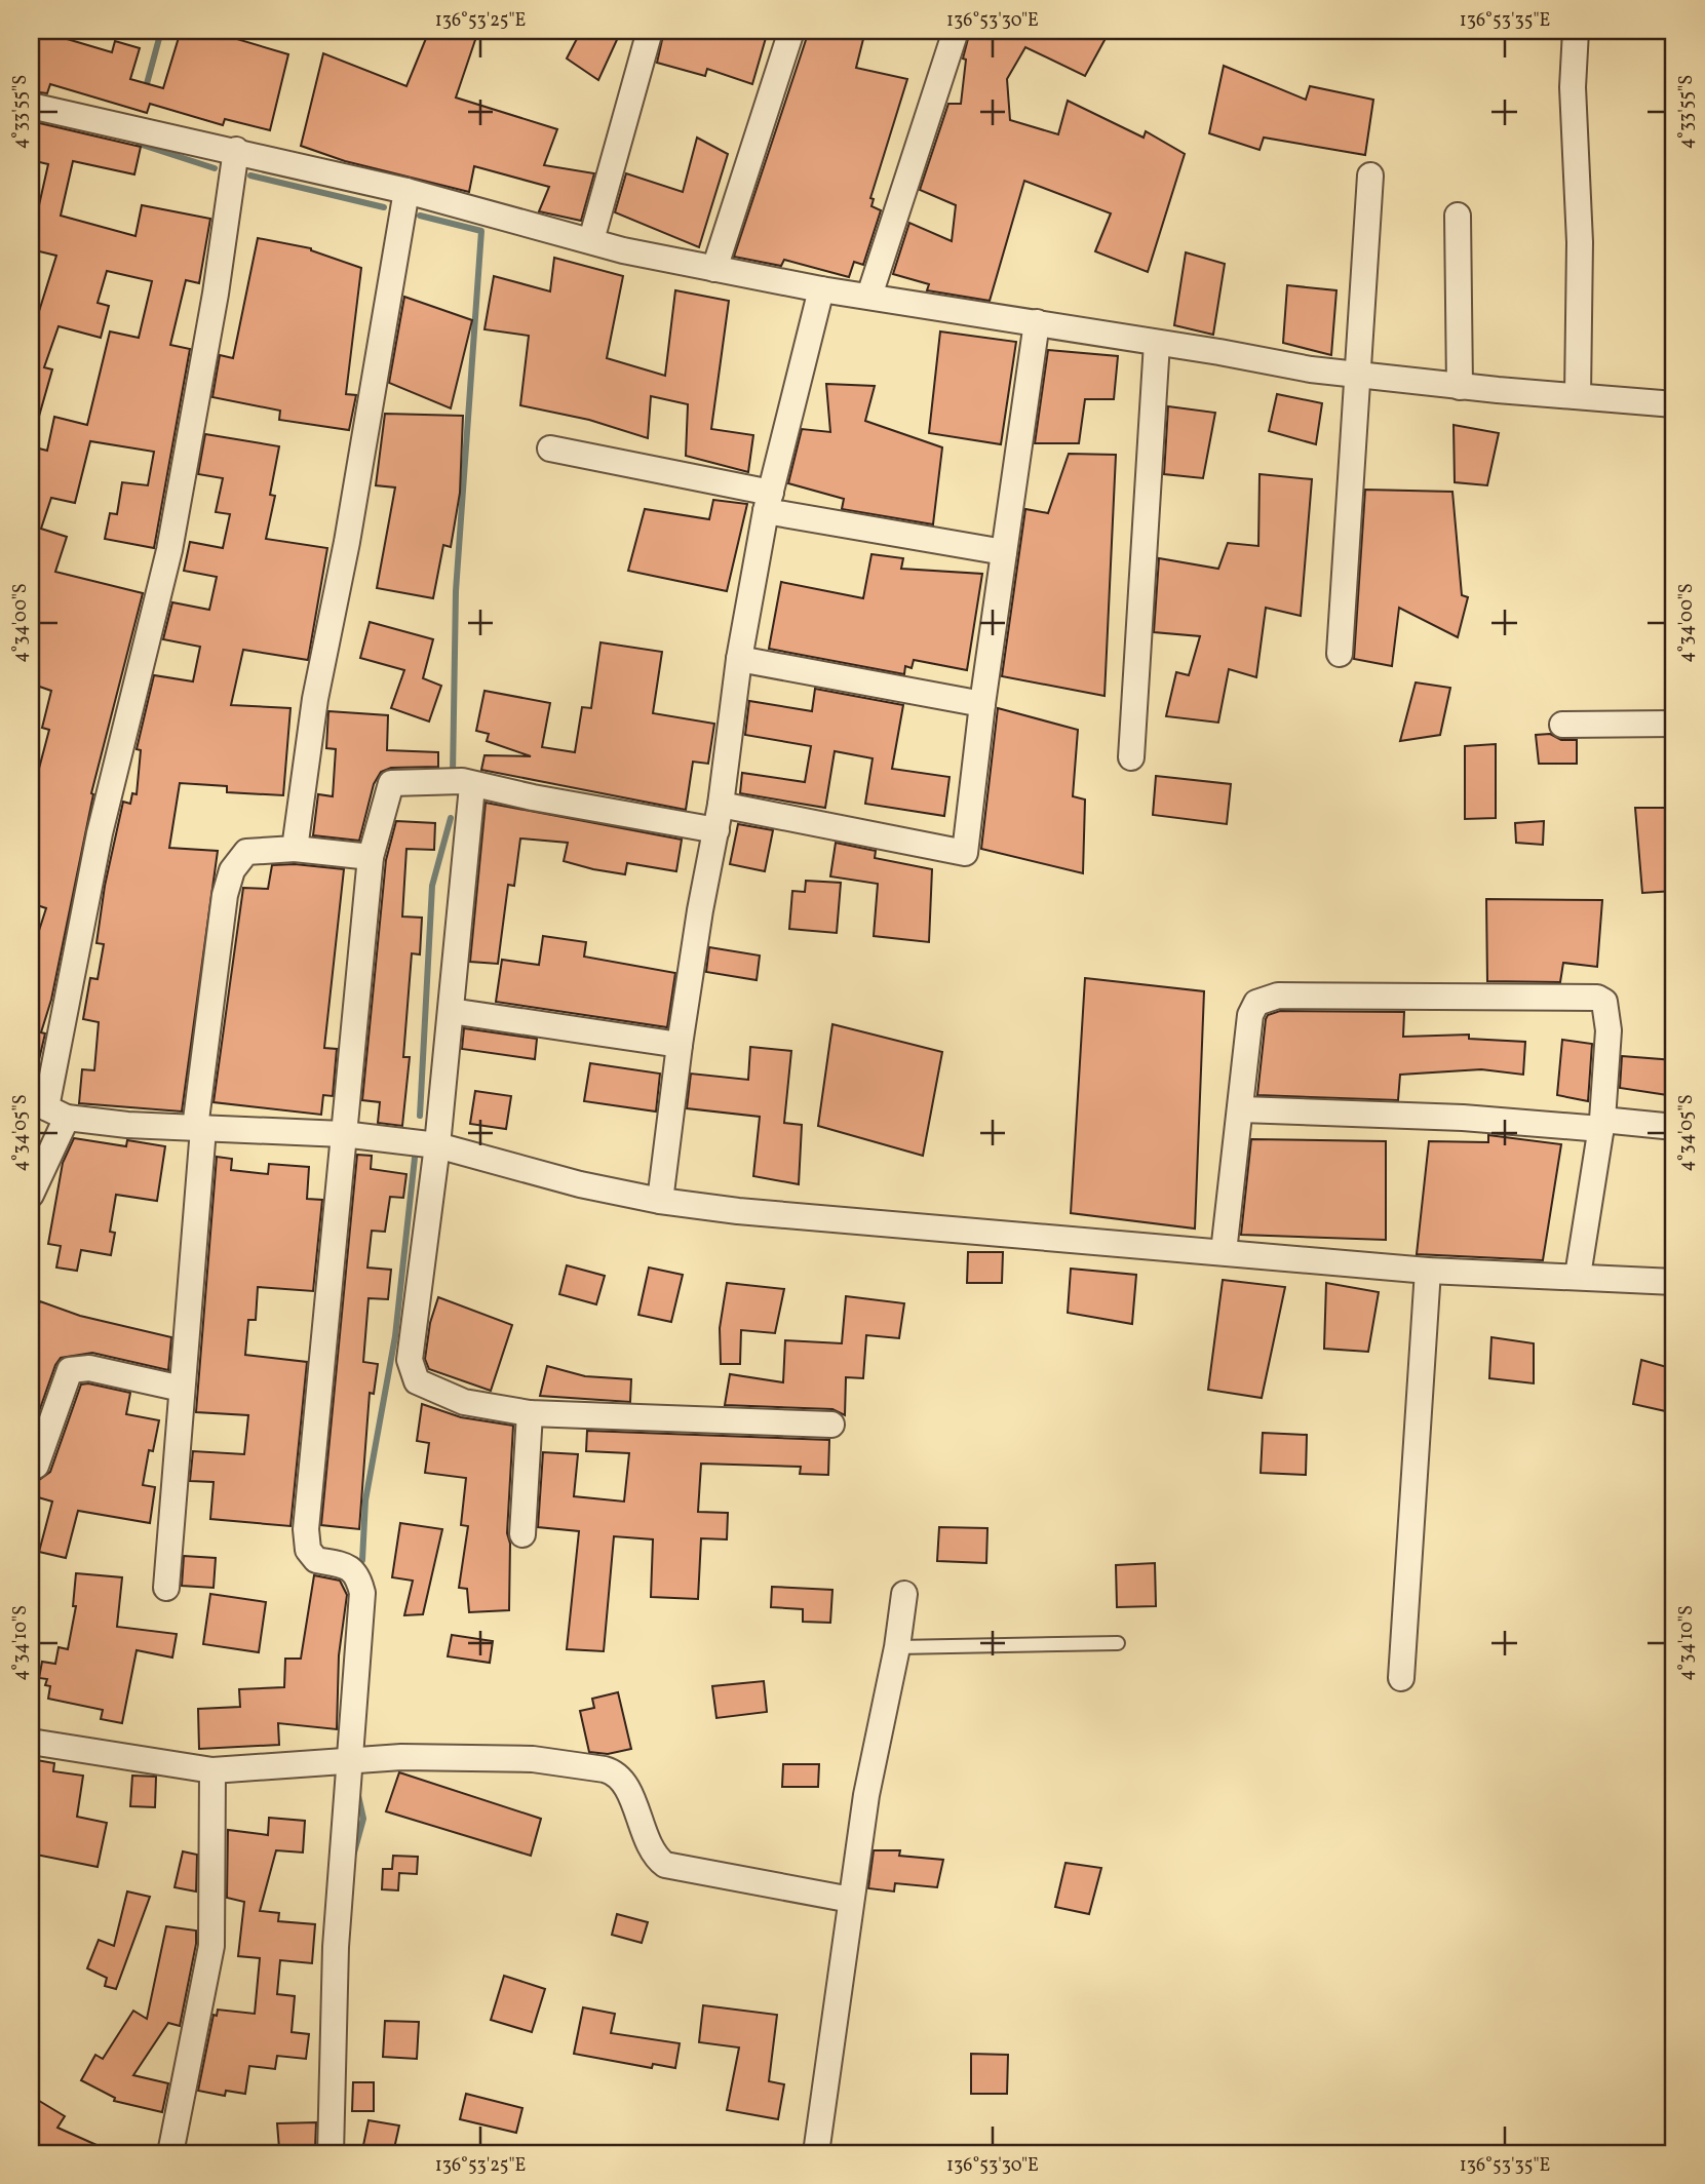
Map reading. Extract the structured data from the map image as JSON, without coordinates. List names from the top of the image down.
{
  "coordinates": [
    "136°53'25\"E",
    "136°53'30\"E",
    "136°53'35\"E",
    "4°33'55\"S",
    "4°34'00\"S",
    "4°34'05\"S",
    "4°34'10\"S"
  ]
}
